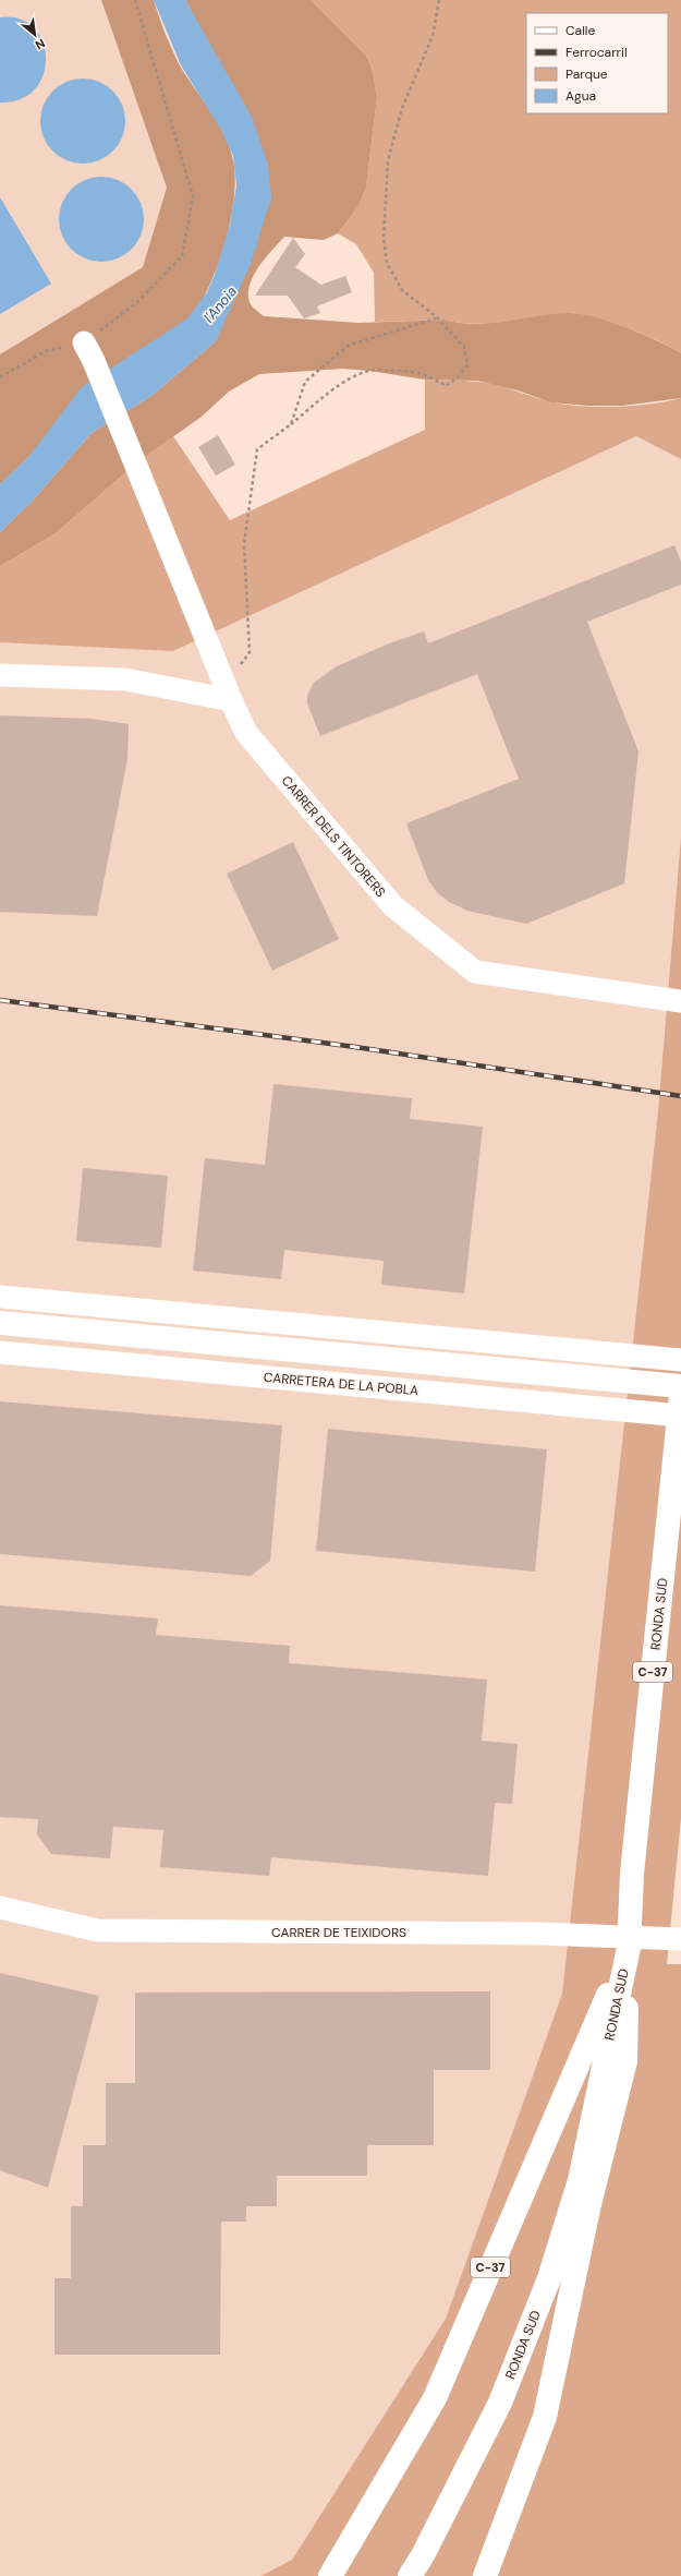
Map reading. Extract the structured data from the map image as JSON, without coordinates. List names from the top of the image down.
{
  "streets": {
    "main road": ["RONDA SUD", "C-37"],
    "street": ["CARRER DELS TINTORERS", "CARRETERA DE LA POBLA", "CARRER DE TEIXIDORS"]
  },
  "crossings": [
    ["RONDA SUD", "C-37"]
  ],
  "water": ["l'Anoia"],
  "legend": [
    "Calle",
    "Ferrocarril",
    "Parque",
    "Agua"
  ],
  "north": "bottom right"
}
